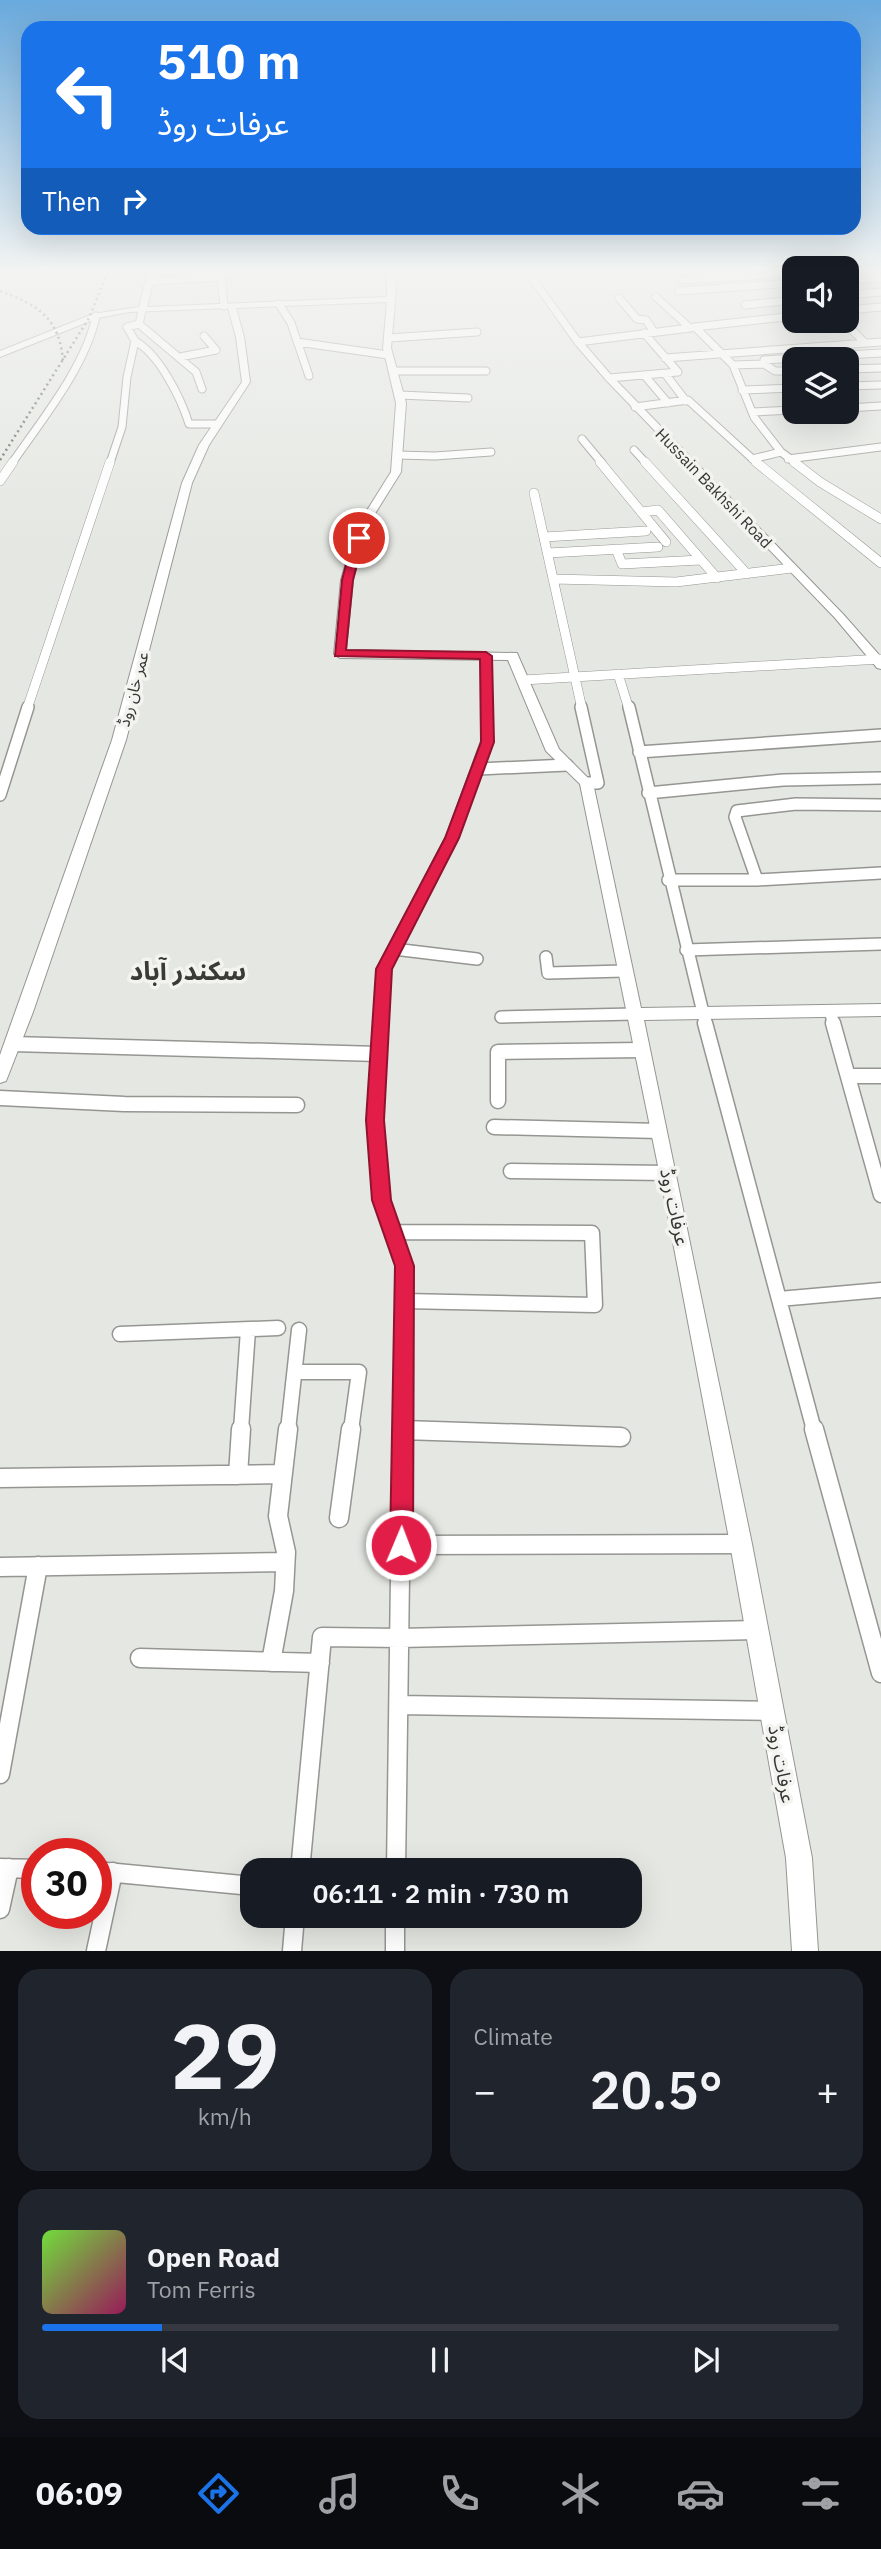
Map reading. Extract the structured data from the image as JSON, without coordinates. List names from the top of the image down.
{
  "streets": {
    "street": ["Hussain Bakhshi Road", "عمر خان روڈ", "عرفات روڈ"]
  },
  "districts": ["سکندر آباد"],
  "page": {
    "turn": ["510 m", "عرفات روڈ"],
    "then": "Then",
    "limit": "30",
    "trip": "06:11 · 2 min · 730 m",
    "tile": [
      ["29", "km/h"],
      "Climate"
    ],
    "heat": ["−", "20.5°", "+"],
    "song": ["Open Road", "Tom Ferris"],
    "tabs": "06:09"
  }
}
